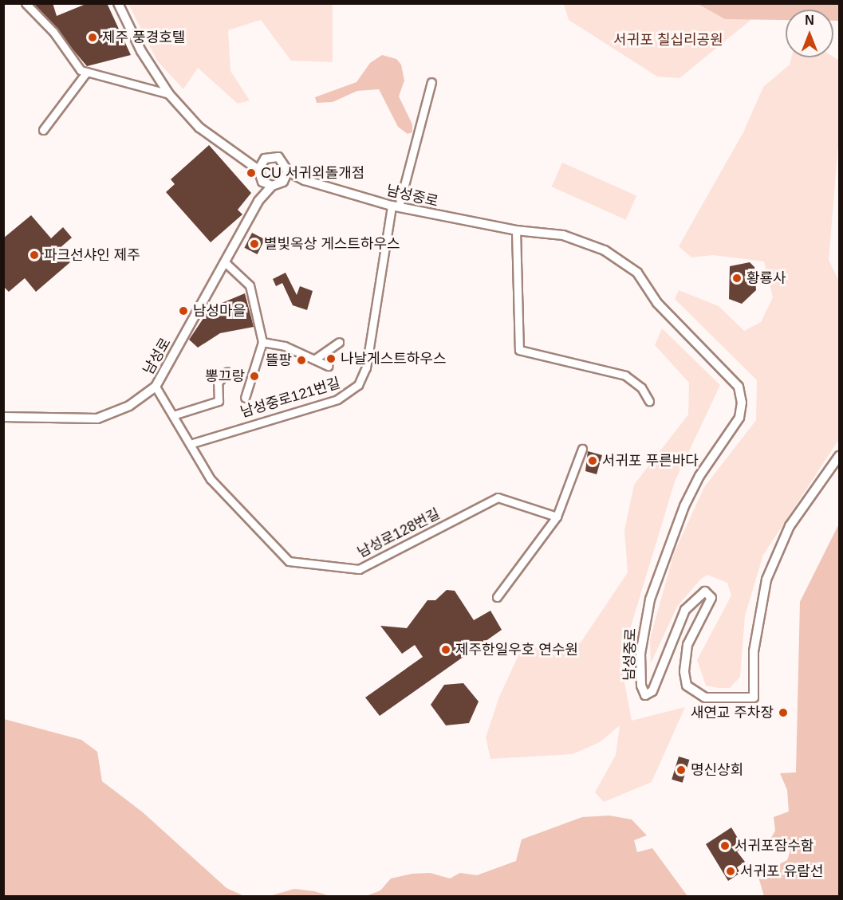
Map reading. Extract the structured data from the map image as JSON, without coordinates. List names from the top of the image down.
{
  "streets": {
    "street": [
      "남성중로",
      "남성로",
      "남성중로121번길",
      "남성로128번길"
    ]
  },
  "crossings": [
    ["남성중로", "남성로"],
    ["남성중로", "남성중로121번길"],
    ["남성로", "남성로128번길"],
    ["남성중로121번길", "남성로128번길"]
  ],
  "parks": ["서귀포 칠십리공원"],
  "places": [
    "제주 풍경호텔",
    "CU 서귀외돌개점",
    "별빛옥상 게스트하우스",
    "파크선샤인 제주",
    "황룡사",
    "남성마을",
    "나날게스트하우스",
    "뜰팡",
    "뽕끄랑",
    "서귀포 푸른바다",
    "제주한일우호 연수원",
    "새연교 주차장",
    "명신상회",
    "서귀포잠수함",
    "서귀포 유람선"
  ],
  "north": "top"
}
